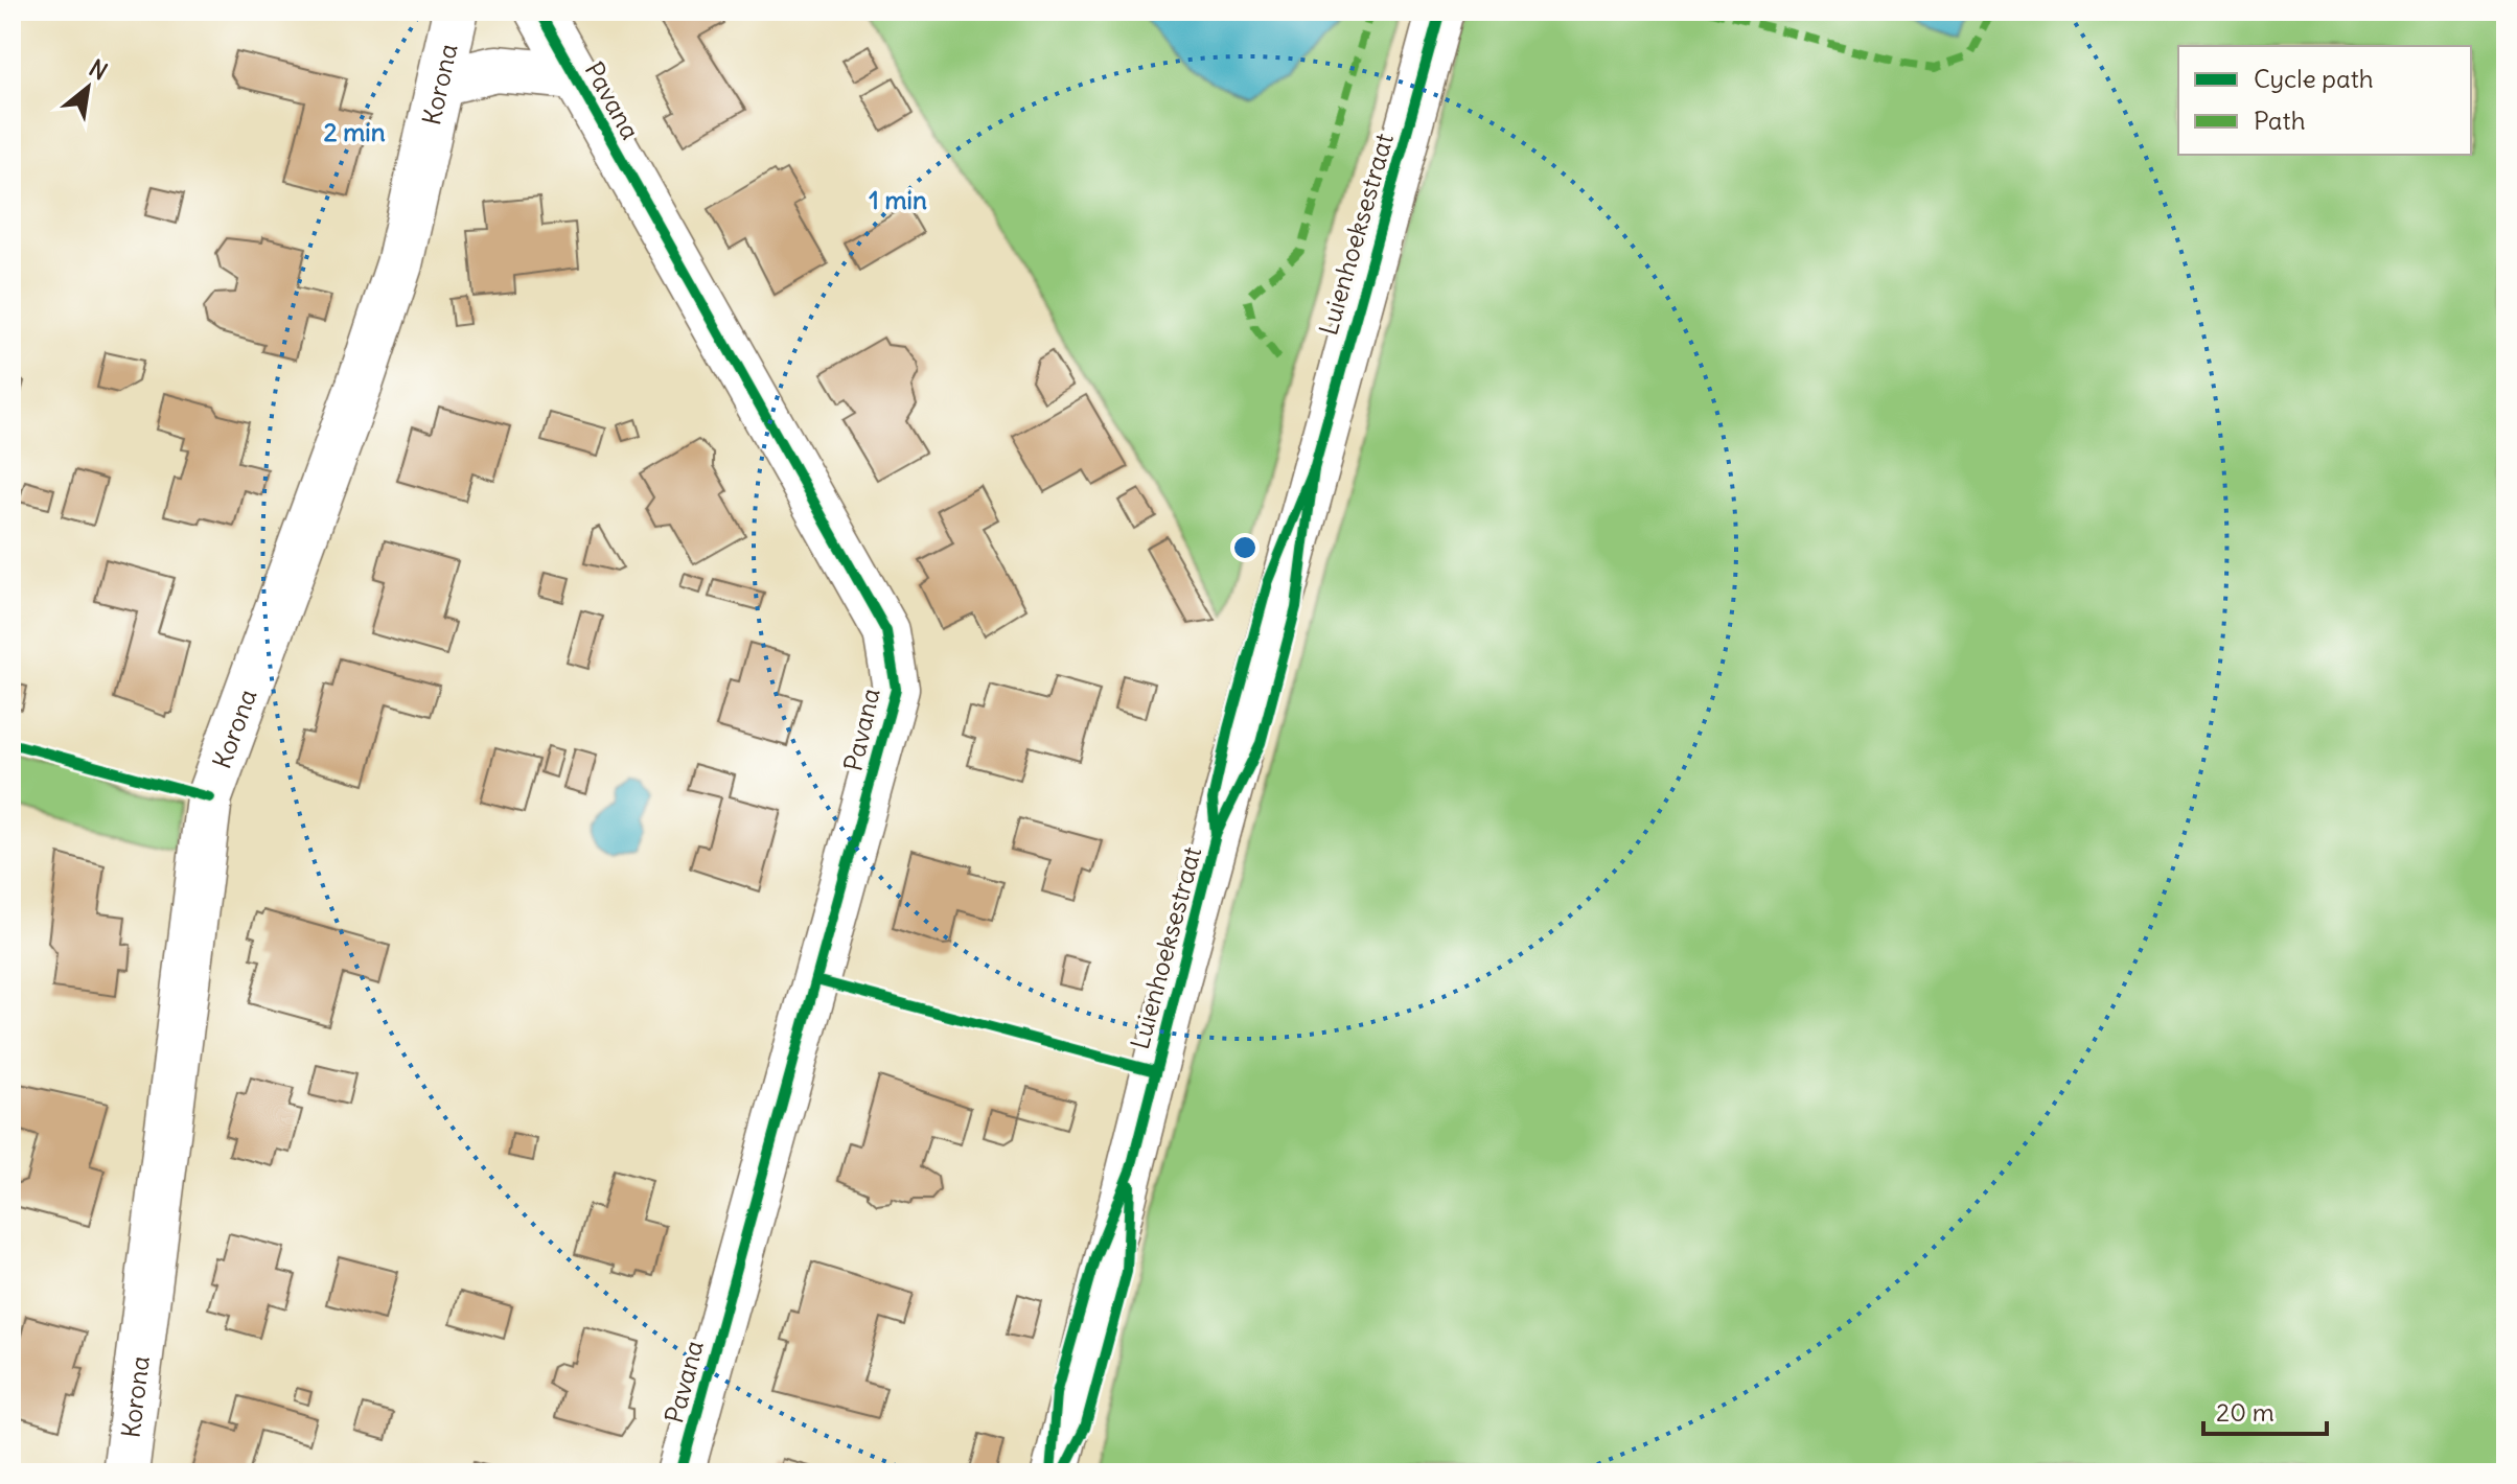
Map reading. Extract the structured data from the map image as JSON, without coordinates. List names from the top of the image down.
{
  "streets": {
    "street": ["Korona", "Pavana", "Luienhoeksestraat"]
  },
  "legend": ["Cycle path", "Path"],
  "scale_bar": "20 m",
  "north": "top right",
  "rings": ["2 min", "1 min"]
}
